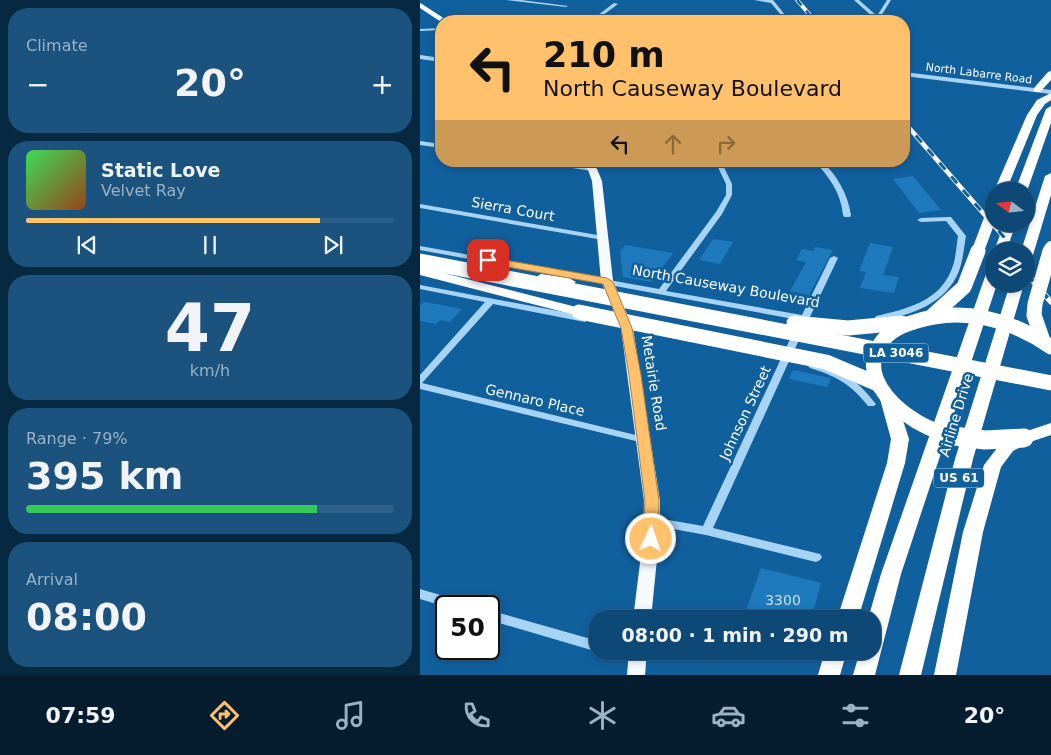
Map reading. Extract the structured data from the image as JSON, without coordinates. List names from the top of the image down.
{
  "streets": {
    "highway": ["LA 3046", "Airline Drive", "US 61"],
    "main road": ["Metairie Road"],
    "street": [
      "North Labarre Road",
      "Sierra Court",
      "North Causeway Boulevard",
      "Gennaro Place",
      "Johnson Street"
    ]
  },
  "crossings": [
    ["Sierra Court", "Metairie Road"],
    ["North Causeway Boulevard", "Metairie Road"],
    ["North Causeway Boulevard", "Johnson Street"],
    ["Metairie Road", "Gennaro Place"]
  ],
  "house_numbers": ["3300"],
  "north": "left",
  "page": {
    "tile": [
      "Climate",
      ["47", "km/h"],
      ["Range · 79%", "395 km"],
      ["Arrival", "08:00"]
    ],
    "turn": ["210 m", "North Causeway Boulevard"],
    "heat": ["−", "20°", "+"],
    "song": ["Static Love", "Velvet Ray"],
    "limit": "50",
    "trip": "08:00 · 1 min · 290 m",
    "tabs": ["07:59", "20°"]
  }
}
